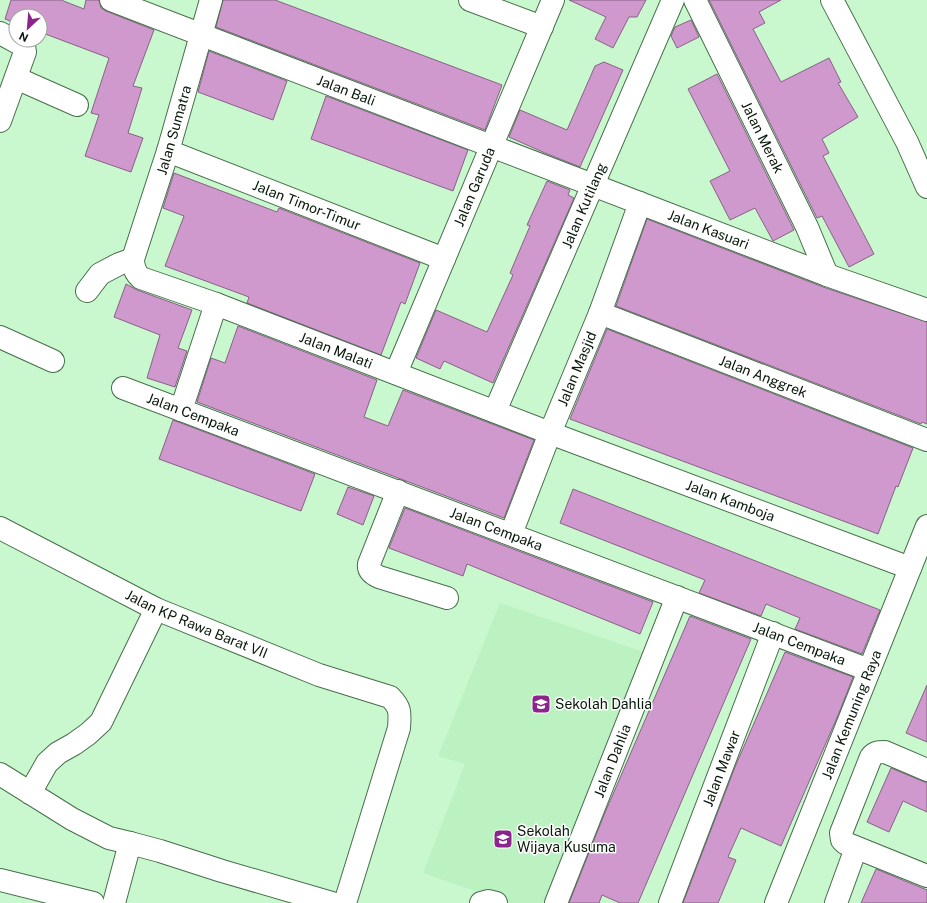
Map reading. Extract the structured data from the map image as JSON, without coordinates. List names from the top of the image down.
{
  "streets": {
    "street": [
      "Jalan Bali",
      "Jalan Sumatra",
      "Jalan Merak",
      "Jalan Garuda",
      "Jalan Timor-Timur",
      "Jalan Kutilang",
      "Jalan Kasuari",
      "Jalan Malati",
      "Jalan Masjid",
      "Jalan Anggrek",
      "Jalan Cempaka",
      "Jalan Kamboja",
      "Jalan KP Rawa Barat VII",
      "Jalan Kemuning Raya",
      "Jalan Dahlia",
      "Jalan Mawar"
    ]
  },
  "crossings": [
    ["Jalan Bali", "Jalan Sumatra"],
    ["Jalan Bali", "Jalan Garuda"],
    ["Jalan Bali", "Jalan Kasuari"],
    ["Jalan Sumatra", "Jalan Timor-Timur"],
    ["Jalan Sumatra", "Jalan Malati"],
    ["Jalan Merak", "Jalan Kasuari"],
    ["Jalan Garuda", "Jalan Timor-Timur"],
    ["Jalan Garuda", "Jalan Kasuari"],
    ["Jalan Garuda", "Jalan Malati"],
    ["Jalan Kutilang", "Jalan Kasuari"],
    ["Jalan Kutilang", "Jalan Malati"],
    ["Jalan Kasuari", "Jalan Masjid"],
    ["Jalan Malati", "Jalan Masjid"],
    ["Jalan Malati", "Jalan Kamboja"],
    ["Jalan Masjid", "Jalan Anggrek"],
    ["Jalan Masjid", "Jalan Cempaka"],
    ["Jalan Masjid", "Jalan Kamboja"],
    ["Jalan Cempaka", "Jalan Kemuning Raya"],
    ["Jalan Cempaka", "Jalan Dahlia"],
    ["Jalan Cempaka", "Jalan Mawar"],
    ["Jalan Kamboja", "Jalan Kemuning Raya"]
  ],
  "places": {
    "school or university": ["Sekolah Dahlia", "Sekolah Wijaya Kusuma"]
  },
  "north": "bottom left"
}
